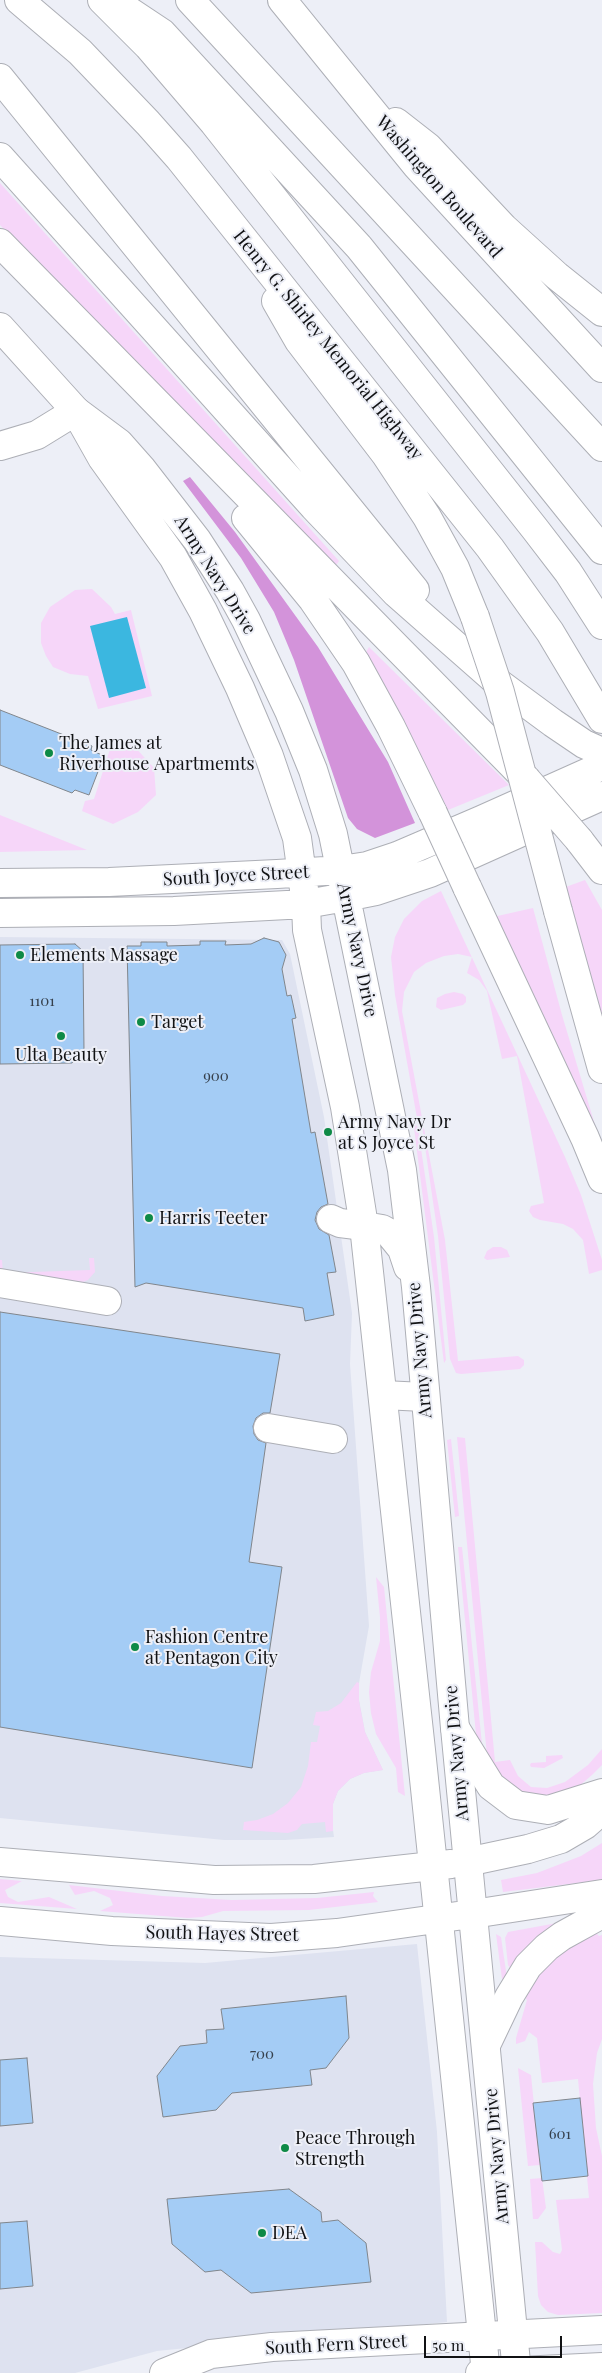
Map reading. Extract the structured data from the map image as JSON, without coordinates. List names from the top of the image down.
{
  "streets": {
    "main road": [
      "Washington Boulevard",
      "Henry G. Shirley Memorial Highway",
      "Army Navy Drive",
      "South Joyce Street",
      "South Hayes Street",
      "South Fern Street"
    ]
  },
  "crossings": [
    ["Army Navy Drive", "South Joyce Street"],
    ["Army Navy Drive", "South Hayes Street"],
    ["Army Navy Drive", "South Fern Street"]
  ],
  "places": [
    "The James at Riverhouse Apartmemts",
    "Elements Massage",
    "Target",
    "Ulta Beauty",
    "Army Navy Dr at S Joyce St",
    "Harris Teeter",
    "Fashion Centre at Pentagon City",
    "Peace Through Strength",
    "DEA"
  ],
  "house_numbers": [
    "1101",
    "900",
    "700",
    "601"
  ],
  "scale_bar": "50 m"
}
